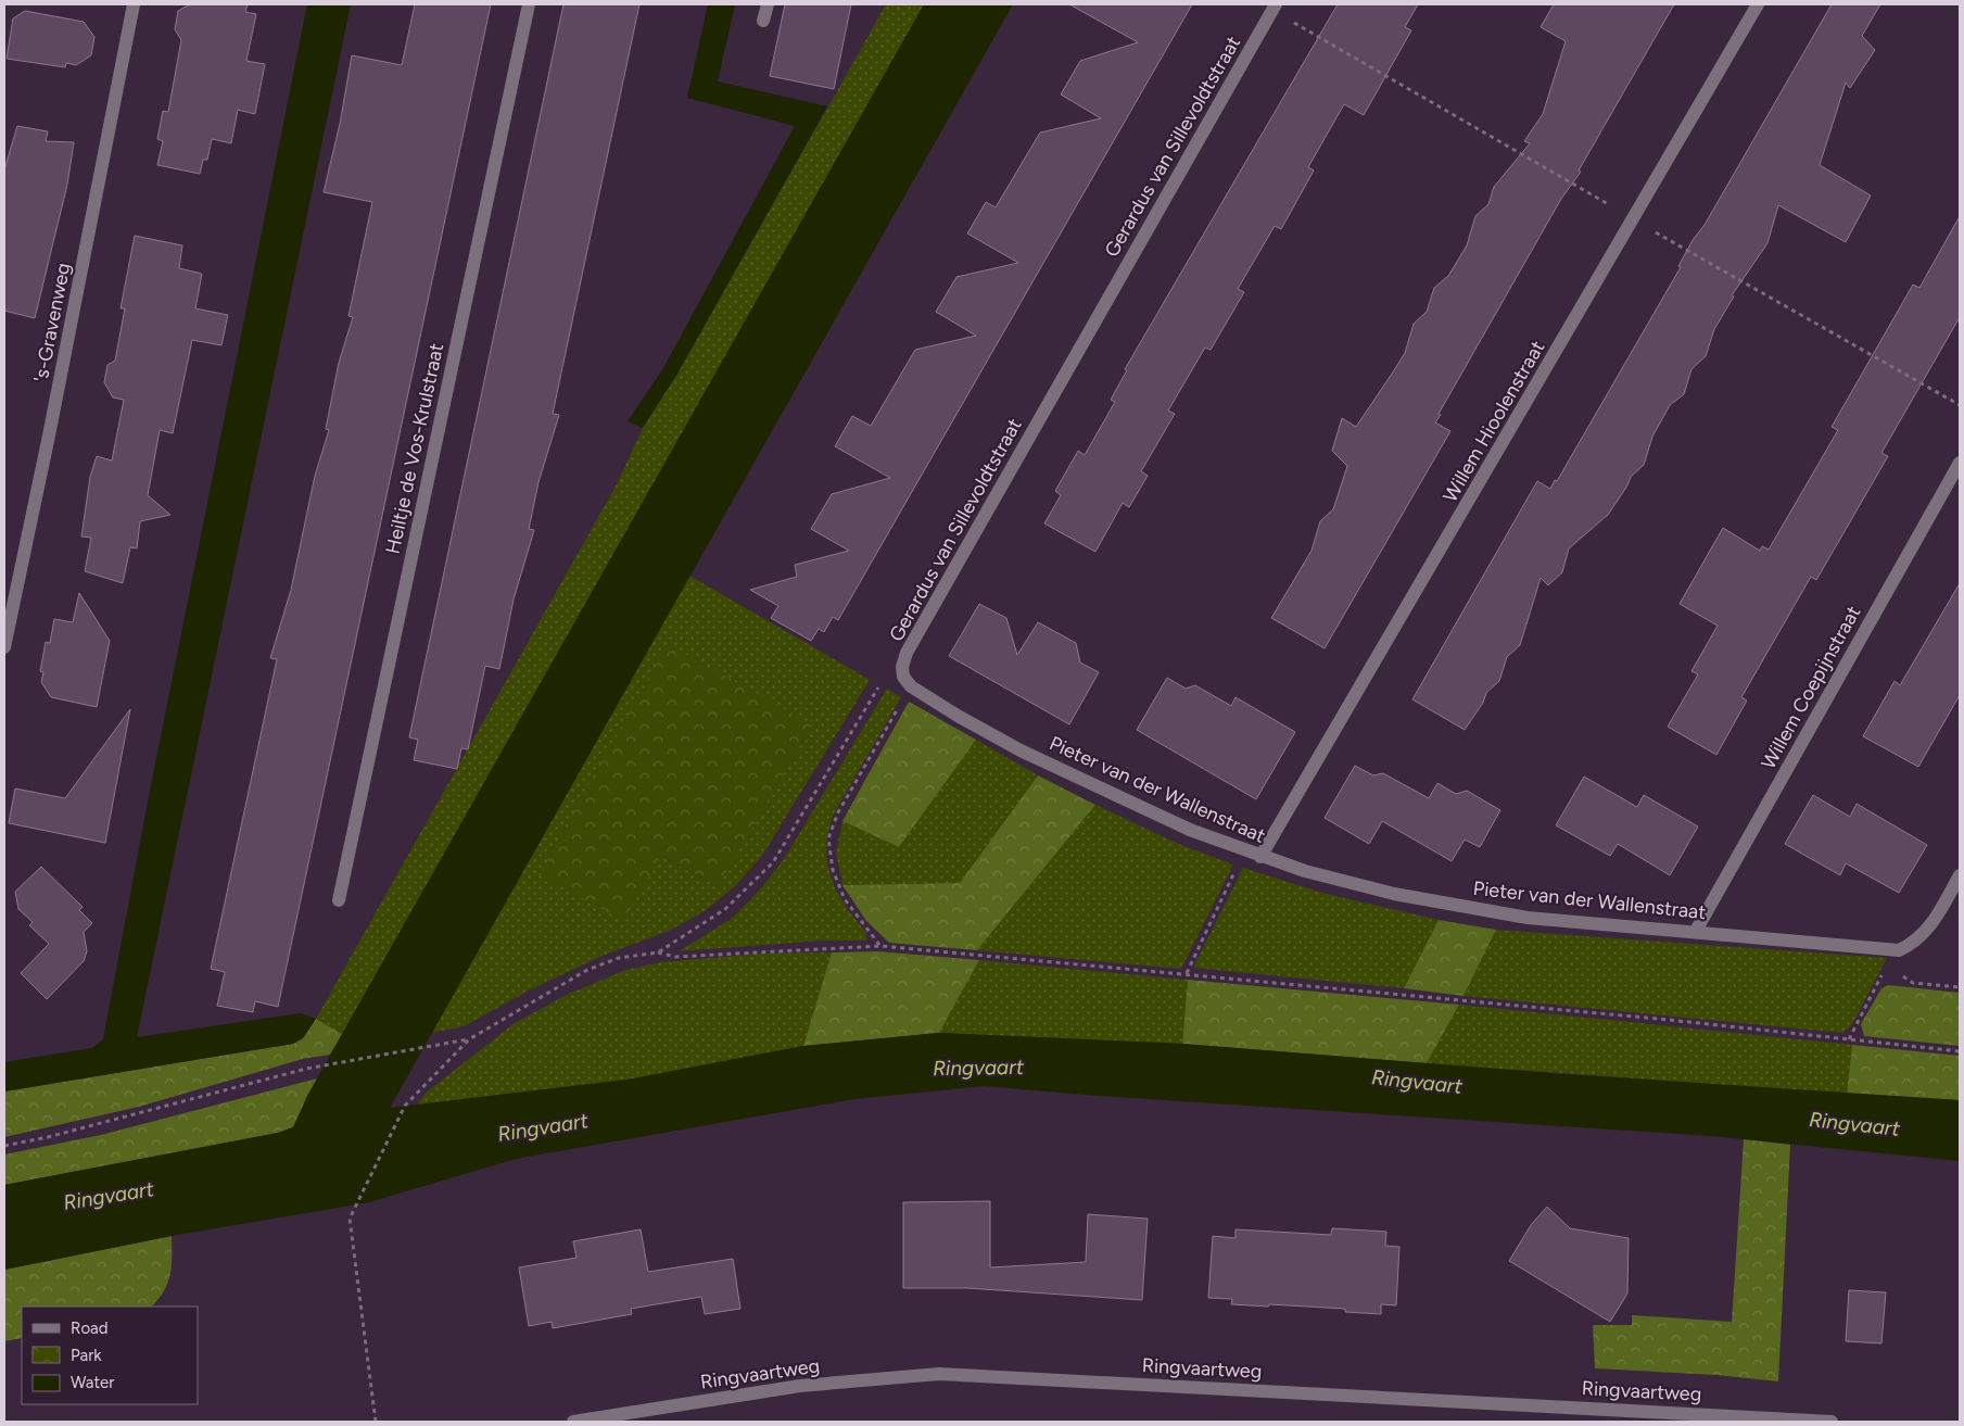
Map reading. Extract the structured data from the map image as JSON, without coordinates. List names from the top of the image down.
{
  "streets": {
    "street": [
      "Gerardus van Sillevoldtstraat",
      "'s-Gravenweg",
      "Willem Hioolenstraat",
      "Heiltje de Vos-Krulstraat",
      "Willem Coepijnstraat",
      "Pieter van der Wallenstraat",
      "Ringvaartweg"
    ]
  },
  "crossings": [
    ["Gerardus van Sillevoldtstraat", "Pieter van der Wallenstraat"],
    ["Willem Hioolenstraat", "Pieter van der Wallenstraat"],
    ["Willem Coepijnstraat", "Pieter van der Wallenstraat"]
  ],
  "water": ["Ringvaart"],
  "legend": ["Road", "Park", "Water"]
}
